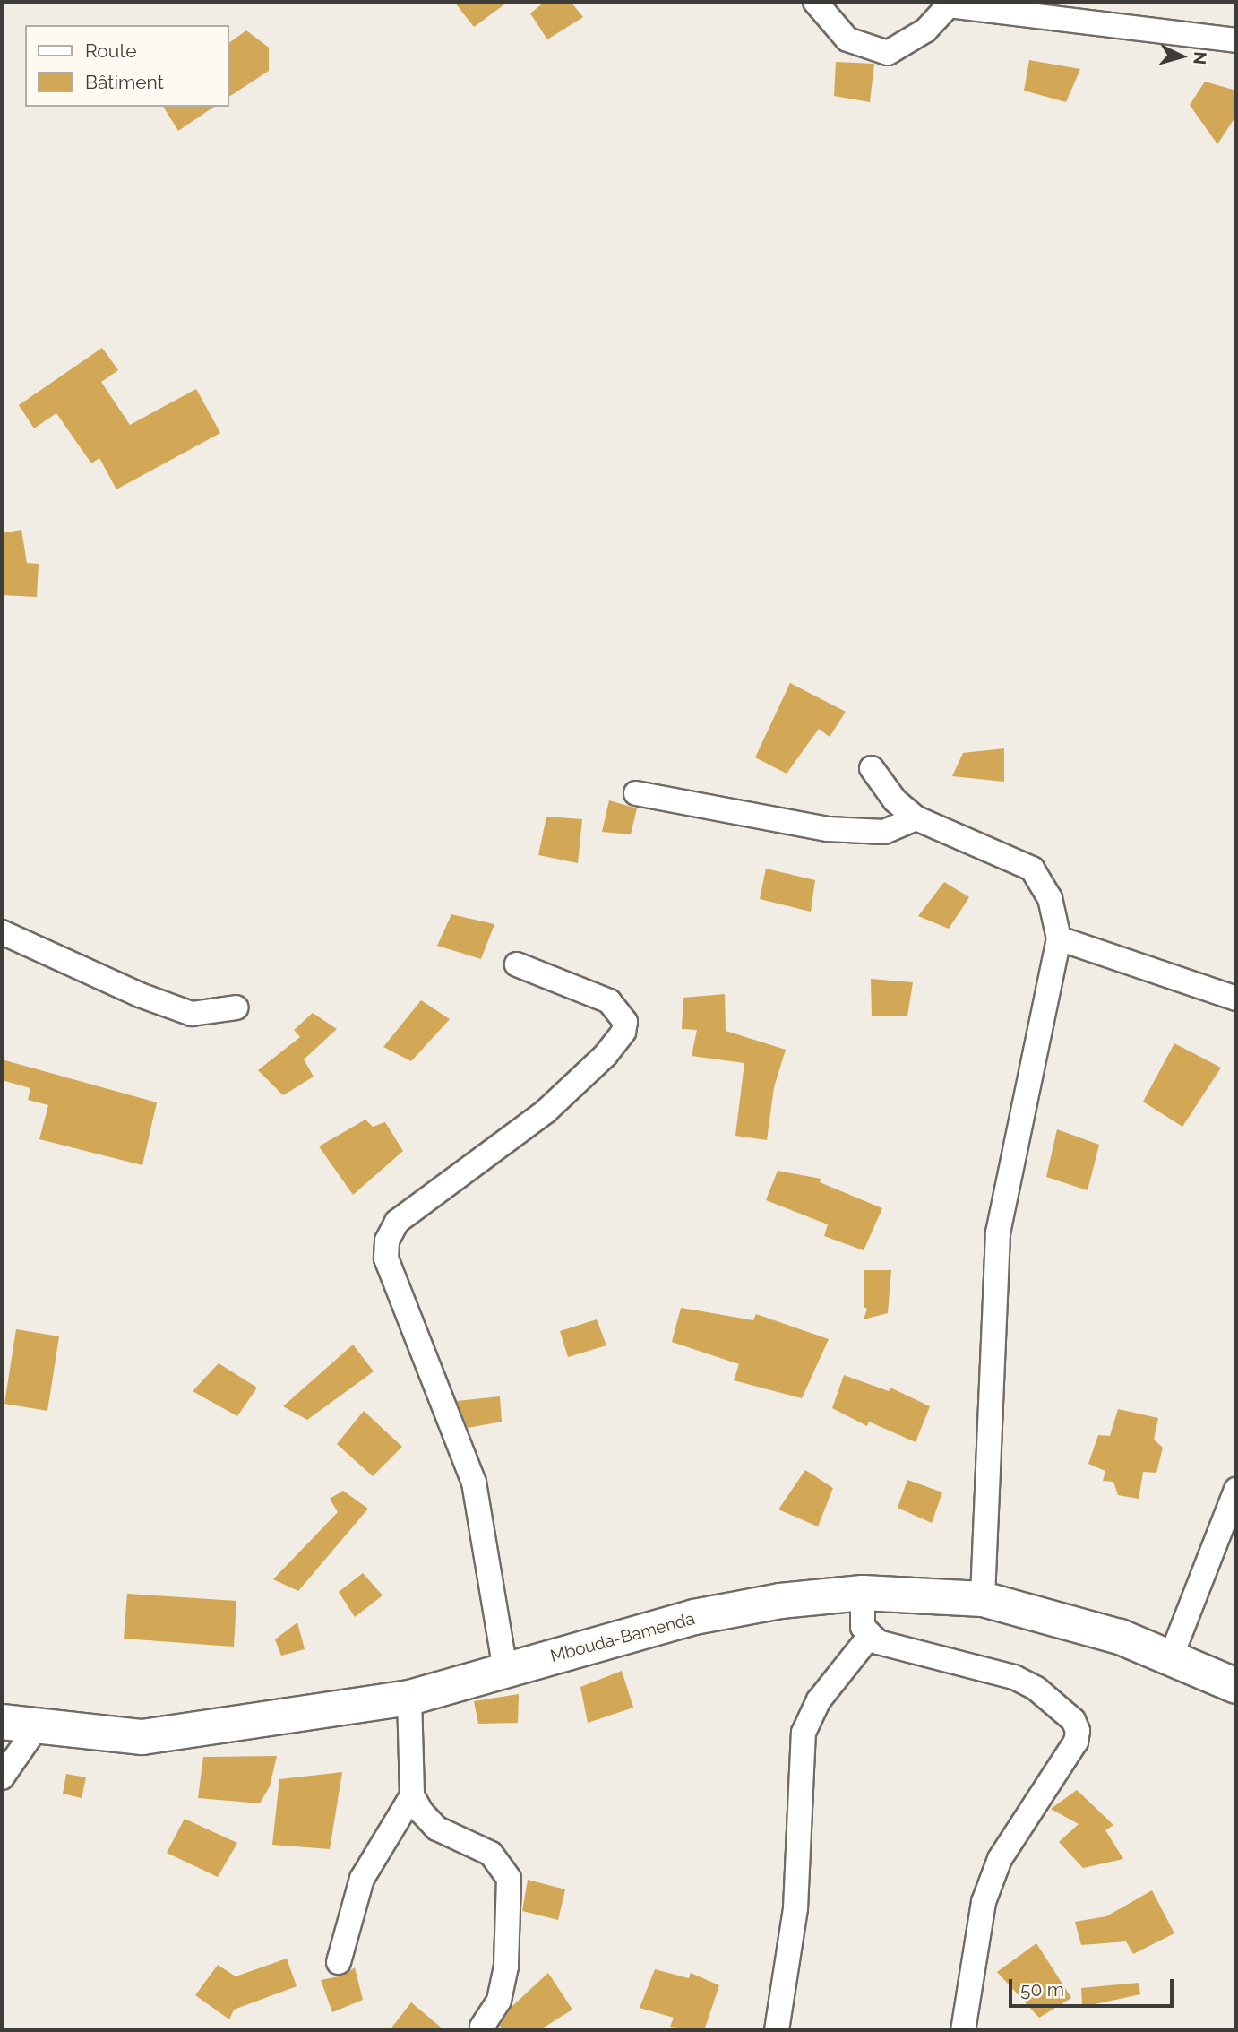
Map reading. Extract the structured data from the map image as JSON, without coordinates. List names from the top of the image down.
{
  "streets": {
    "highway": ["Mbouda-Bamenda"]
  },
  "legend": ["Route", "Bâtiment"],
  "scale_bar": "50 m",
  "north": "right"
}
